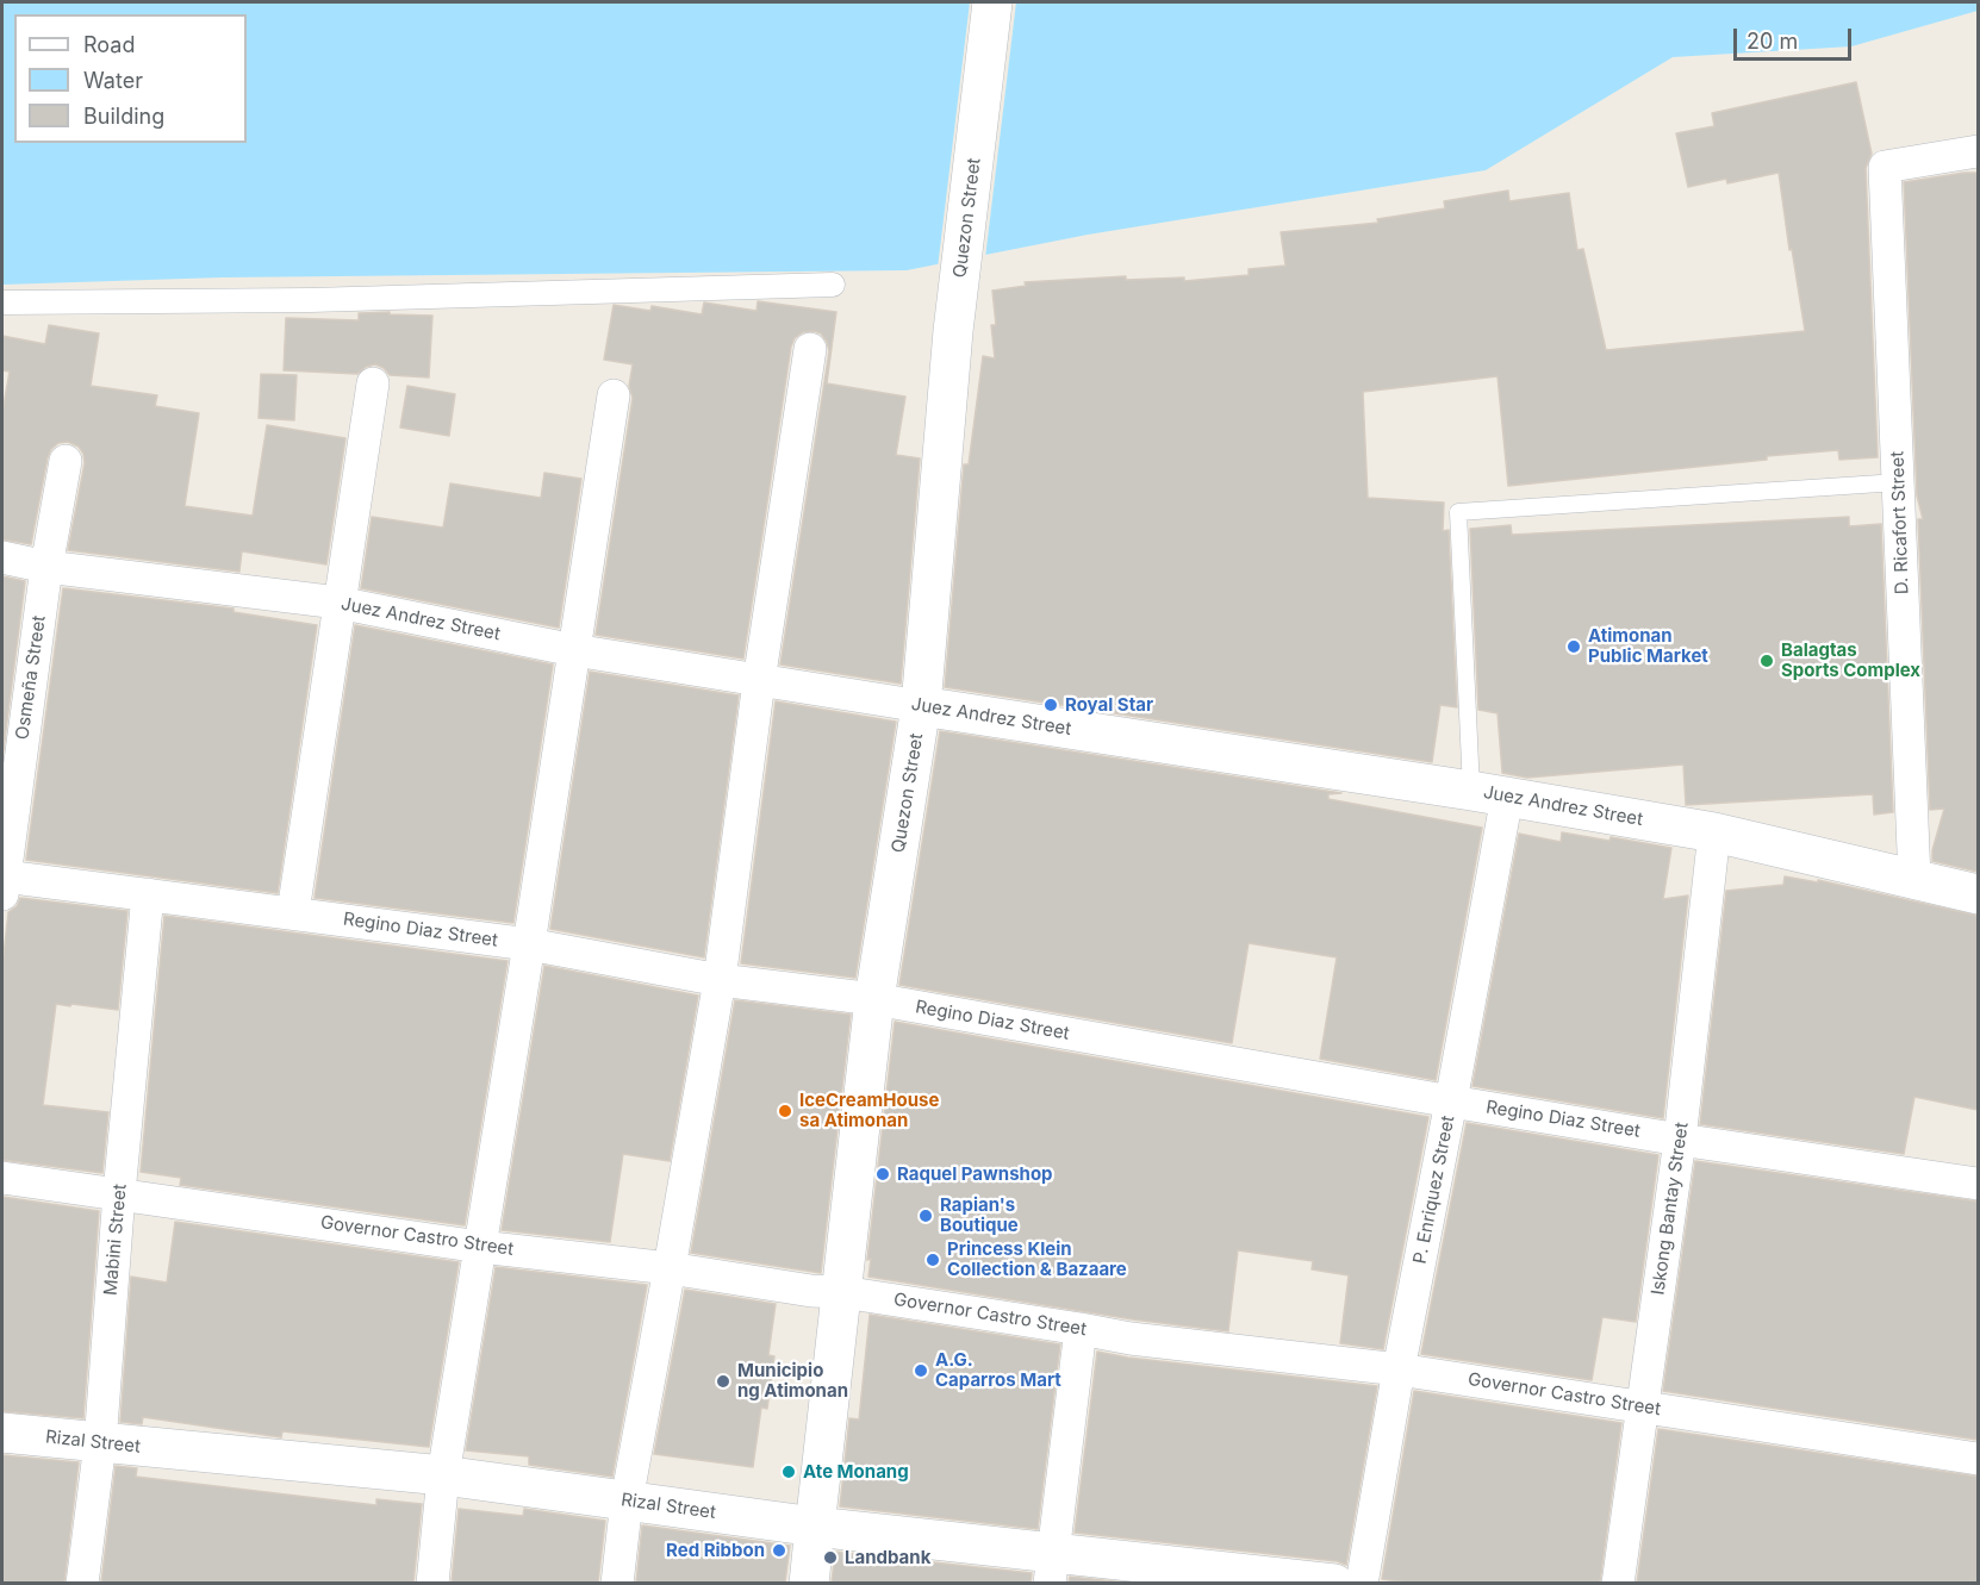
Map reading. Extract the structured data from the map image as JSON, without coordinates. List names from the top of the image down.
{
  "streets": {
    "street": [
      "Quezon Street",
      "D. Ricafort Street",
      "Juez Andrez Street",
      "Osmeña Street",
      "Regino Diaz Street",
      "P. Enriquez Street",
      "Iskong Bantay Street",
      "Governor Castro Street",
      "Mabini Street",
      "Rizal Street"
    ]
  },
  "crossings": [
    ["Quezon Street", "Juez Andrez Street"],
    ["Quezon Street", "Regino Diaz Street"],
    ["Quezon Street", "Governor Castro Street"],
    ["Quezon Street", "Rizal Street"],
    ["D. Ricafort Street", "Juez Andrez Street"],
    ["Juez Andrez Street", "Osmeña Street"],
    ["Juez Andrez Street", "P. Enriquez Street"],
    ["Juez Andrez Street", "Iskong Bantay Street"],
    ["Osmeña Street", "Regino Diaz Street"],
    ["Regino Diaz Street", "P. Enriquez Street"],
    ["Regino Diaz Street", "Iskong Bantay Street"],
    ["Regino Diaz Street", "Mabini Street"],
    ["P. Enriquez Street", "Governor Castro Street"],
    ["Iskong Bantay Street", "Governor Castro Street"],
    ["Governor Castro Street", "Mabini Street"],
    ["Mabini Street", "Rizal Street"]
  ],
  "places": [
    "Atimonan Public Market",
    "Balagtas Sports Complex",
    "Royal Star",
    "IceCreamHouse sa Atimonan",
    "Raquel Pawnshop",
    "Rapian's Boutique",
    "Princess Klein Collection & Bazaare",
    "A.G. Caparros Mart",
    "Municipio ng Atimonan",
    "Ate Monang",
    "Red Ribbon",
    "Landbank"
  ],
  "legend": ["Road", "Water", "Building"],
  "scale_bar": "20 m"
}
